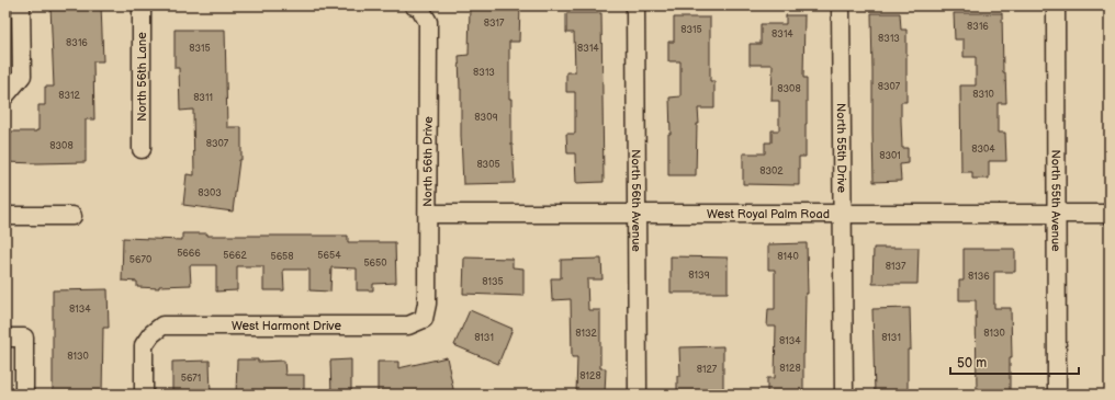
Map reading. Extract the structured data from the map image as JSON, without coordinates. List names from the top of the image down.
{
  "streets": {
    "street": [
      "North 56th Lane",
      "North 55th Drive",
      "North 56th Drive",
      "North 56th Avenue",
      "North 55th Avenue",
      "West Royal Palm Road",
      "West Harmont Drive"
    ]
  },
  "crossings": [
    ["North 55th Drive", "West Royal Palm Road"],
    ["North 56th Drive", "West Royal Palm Road"],
    ["North 56th Drive", "West Harmont Drive"],
    ["North 56th Avenue", "West Royal Palm Road"],
    ["North 55th Avenue", "West Royal Palm Road"]
  ],
  "house_numbers": [
    "8317",
    "8316",
    "8315",
    "8314",
    "8313",
    "8316",
    "8315",
    "8314",
    "8313",
    "8307",
    "8308",
    "8310",
    "8312",
    "8311",
    "8309",
    "8307",
    "8308",
    "8304",
    "8301",
    "8305",
    "8302",
    "8303",
    "5666",
    "5662",
    "5654",
    "5658",
    "8140",
    "5670",
    "5650",
    "8137",
    "8139",
    "8136",
    "8135",
    "8134",
    "8132",
    "8130",
    "8131",
    "8131",
    "8134",
    "8130",
    "8128",
    "8127",
    "8128",
    "5671"
  ],
  "scale_bar": "50 m"
}
